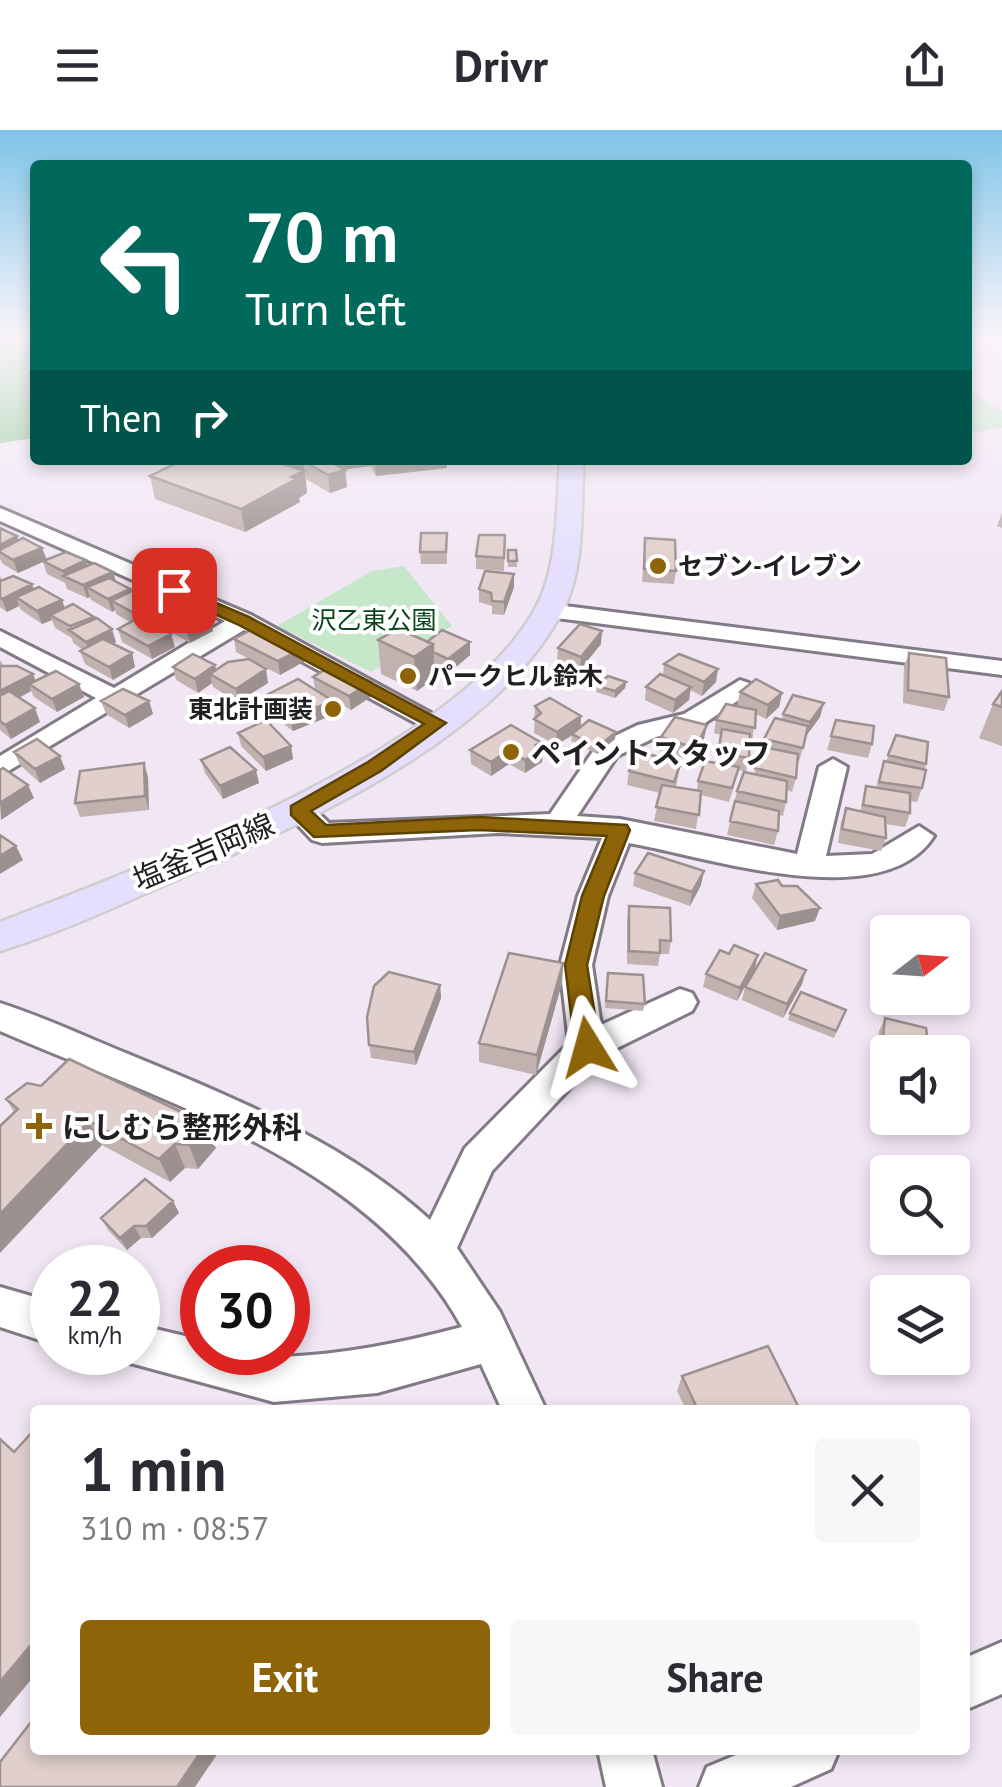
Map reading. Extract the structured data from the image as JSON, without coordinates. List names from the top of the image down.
{
  "streets": {
    "main road": ["塩釜吉岡線"]
  },
  "parks": ["沢乙東公園"],
  "places": {
    "other": [
      "セブン-イレブン",
      "パークヒル鈴木",
      "東北計画装",
      "ペイントスタッフ"
    ],
    "health": ["にしむら整形外科"]
  },
  "north": "right",
  "page": {
    "header": "Drivr",
    "turn": ["70 m", "Turn left"],
    "then": "Then",
    "speed": "22 km/h",
    "limit": "30",
    "heading": ["1 min", "310 m · 08:57"],
    "buttons": ["Exit", "Share"]
  }
}
